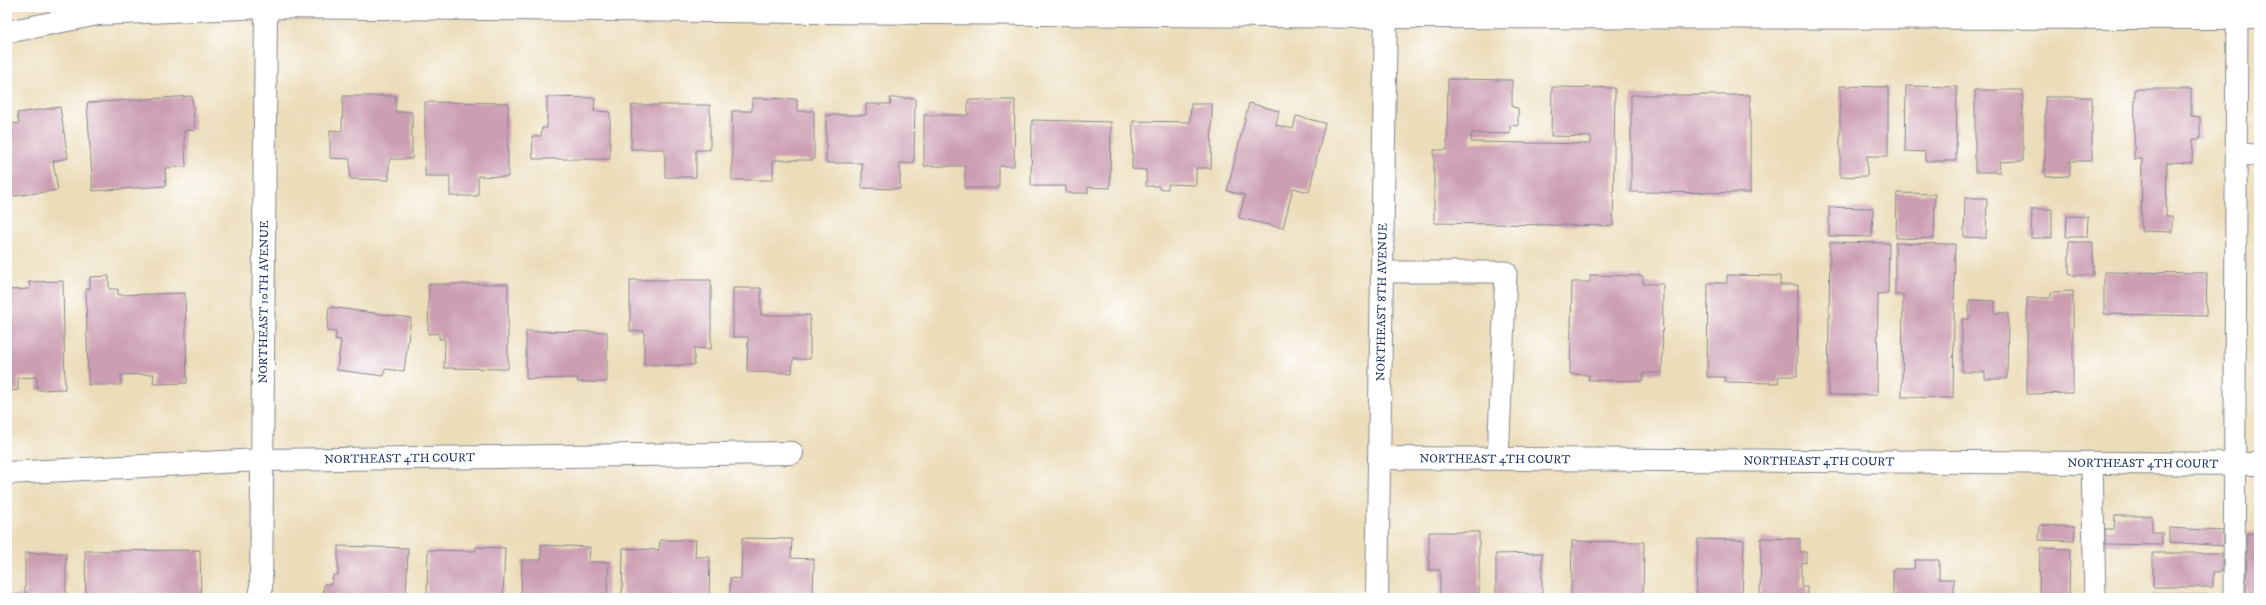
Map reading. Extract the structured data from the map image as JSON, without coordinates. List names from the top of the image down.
{
  "streets": {
    "street": ["NORTHEAST 8TH AVENUE", "NORTHEAST 10TH AVENUE", "NORTHEAST 4TH COURT"]
  },
  "crossings": [
    ["NORTHEAST 8TH AVENUE", "NORTHEAST 4TH COURT"],
    ["NORTHEAST 10TH AVENUE", "NORTHEAST 4TH COURT"]
  ]
}
